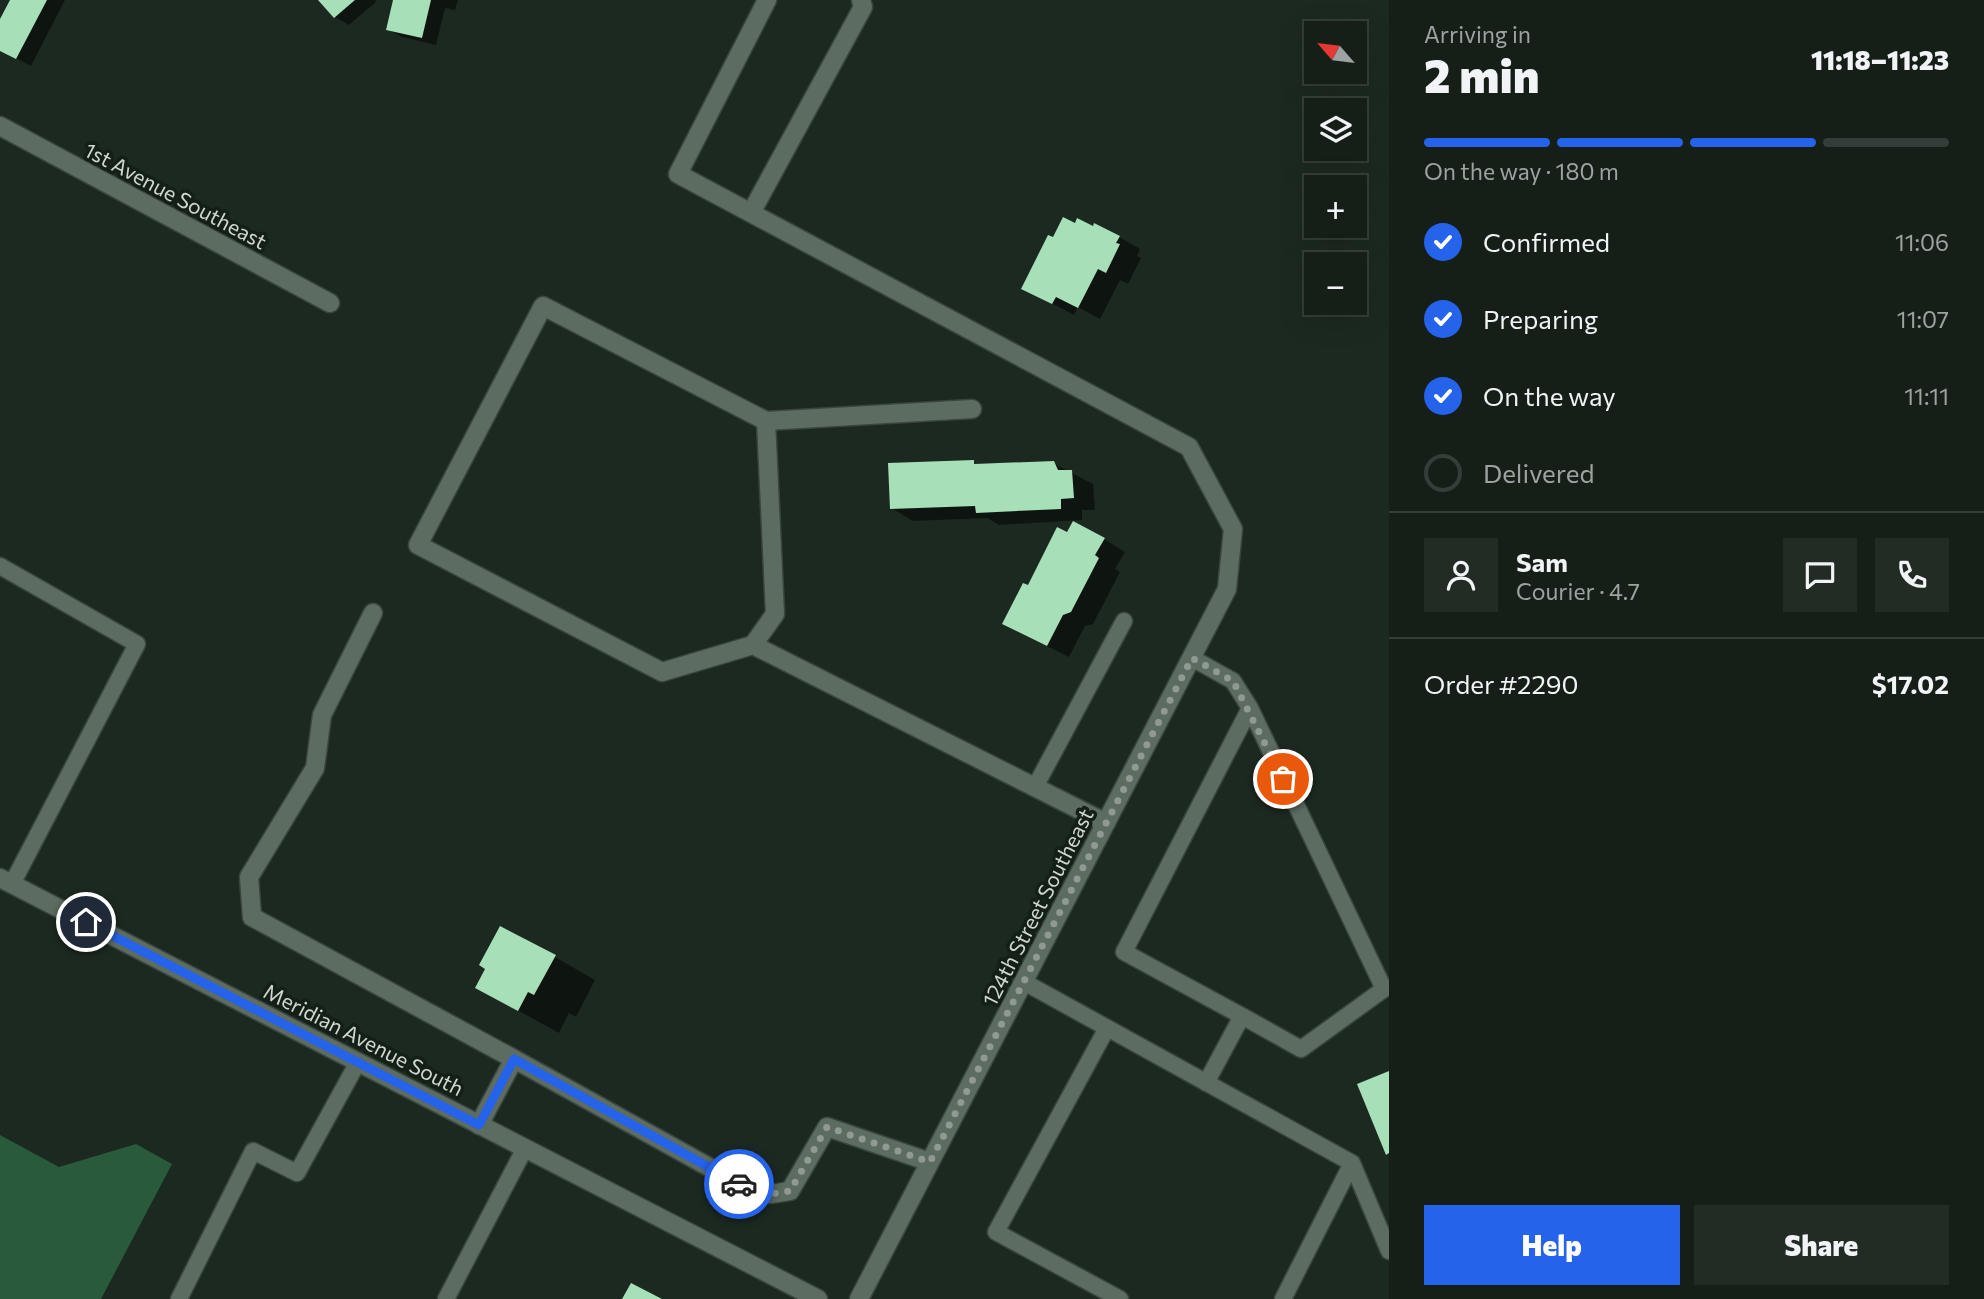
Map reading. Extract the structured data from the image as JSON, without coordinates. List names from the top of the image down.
{
  "streets": {
    "street": ["1st Avenue Southeast", "124th Street Southeast", "Meridian Avenue South"]
  },
  "north": "top left",
  "page": {
    "heading": ["2 min", "Arriving in", "11:18–11:23"],
    "panel": [
      "Sam",
      "Courier · 4.7",
      "Order #2290",
      "$17.02"
    ],
    "map_buttons": ["+", "−"],
    "bar": "On the way · 180 m",
    "list": [
      ["Confirmed", "11:06"],
      ["Preparing", "11:07"],
      ["On the way", "11:11"],
      "Delivered"
    ],
    "buttons": ["Help", "Share"]
  }
}
